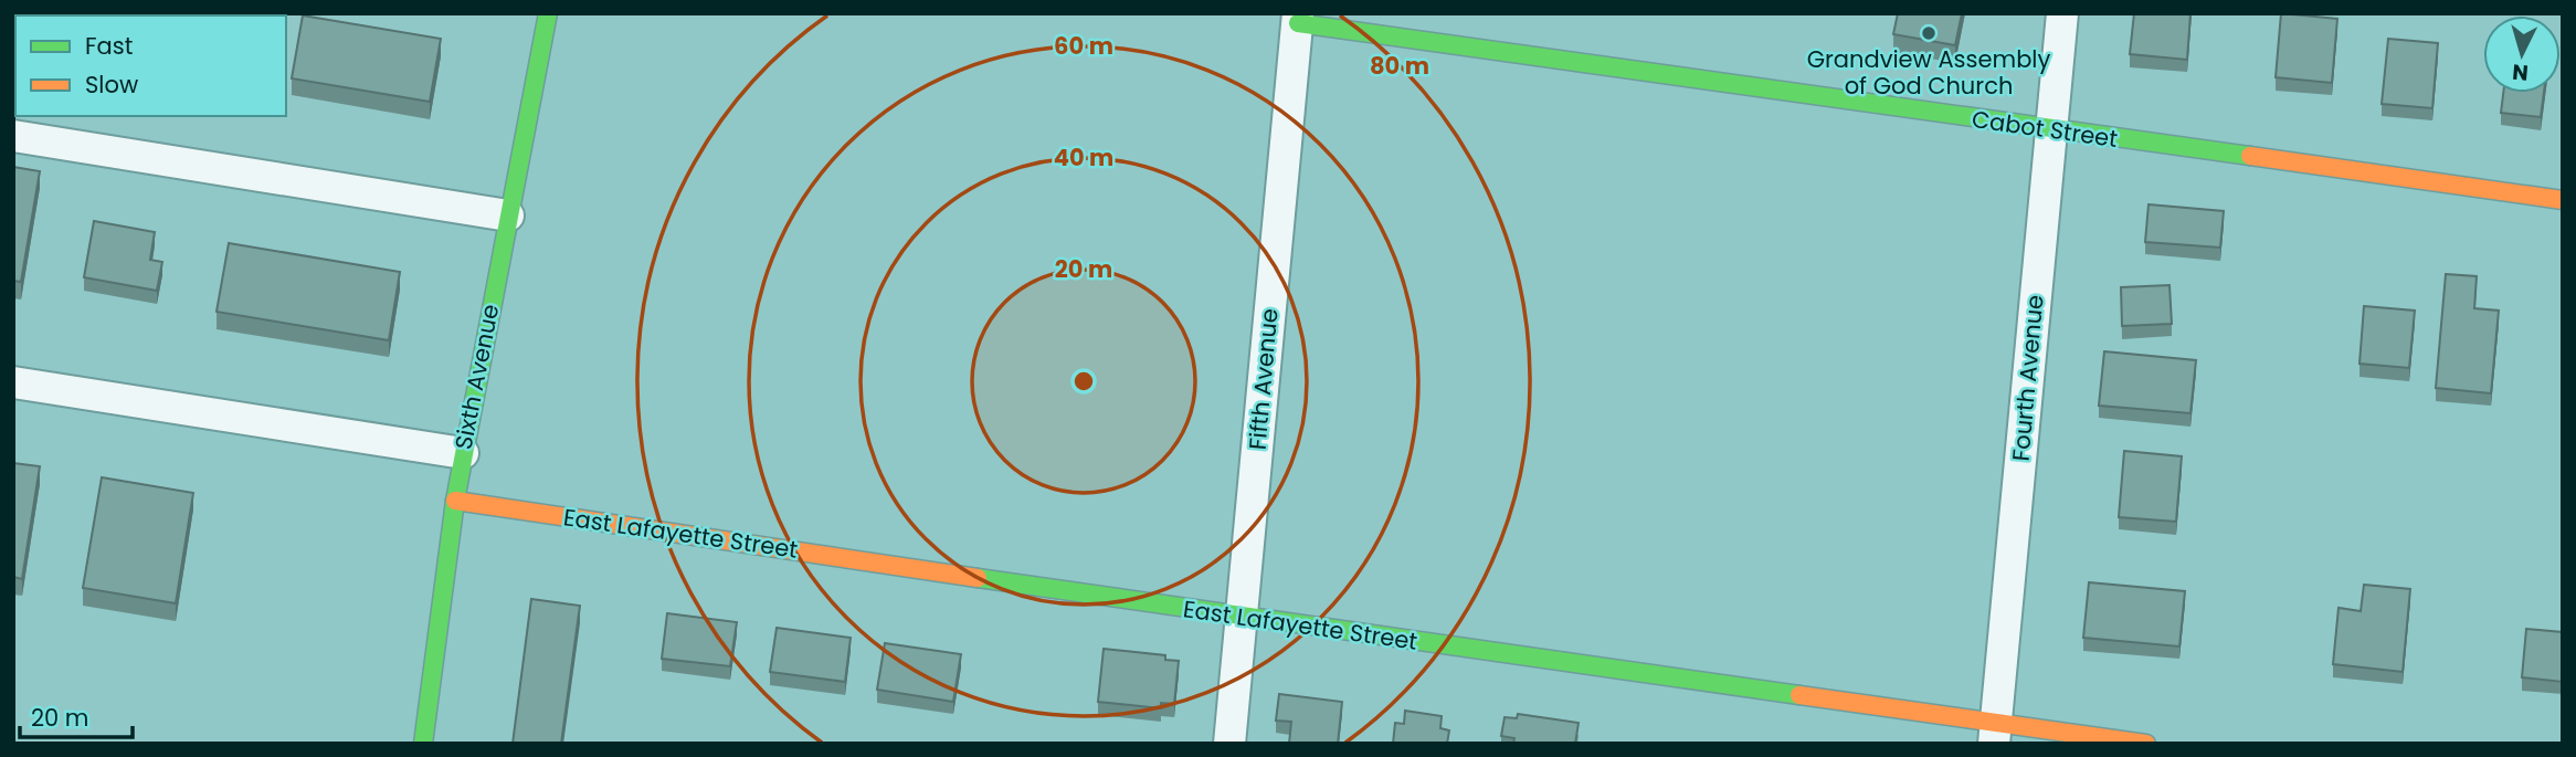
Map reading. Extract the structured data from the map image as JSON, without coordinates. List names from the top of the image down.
{
  "streets": {
    "street": [
      "Cabot Street",
      "Sixth Avenue",
      "Fourth Avenue",
      "Fifth Avenue",
      "East Lafayette Street"
    ]
  },
  "crossings": [
    ["Cabot Street", "Fourth Avenue"],
    ["Cabot Street", "Fifth Avenue"],
    ["Sixth Avenue", "East Lafayette Street"],
    ["Fourth Avenue", "East Lafayette Street"],
    ["Fifth Avenue", "East Lafayette Street"]
  ],
  "places": ["Grandview Assembly of God Church"],
  "legend": ["Fast", "Slow"],
  "scale_bar": "20 m",
  "north": "bottom",
  "rings": [
    "60 m",
    "80 m",
    "40 m",
    "20 m"
  ]
}
